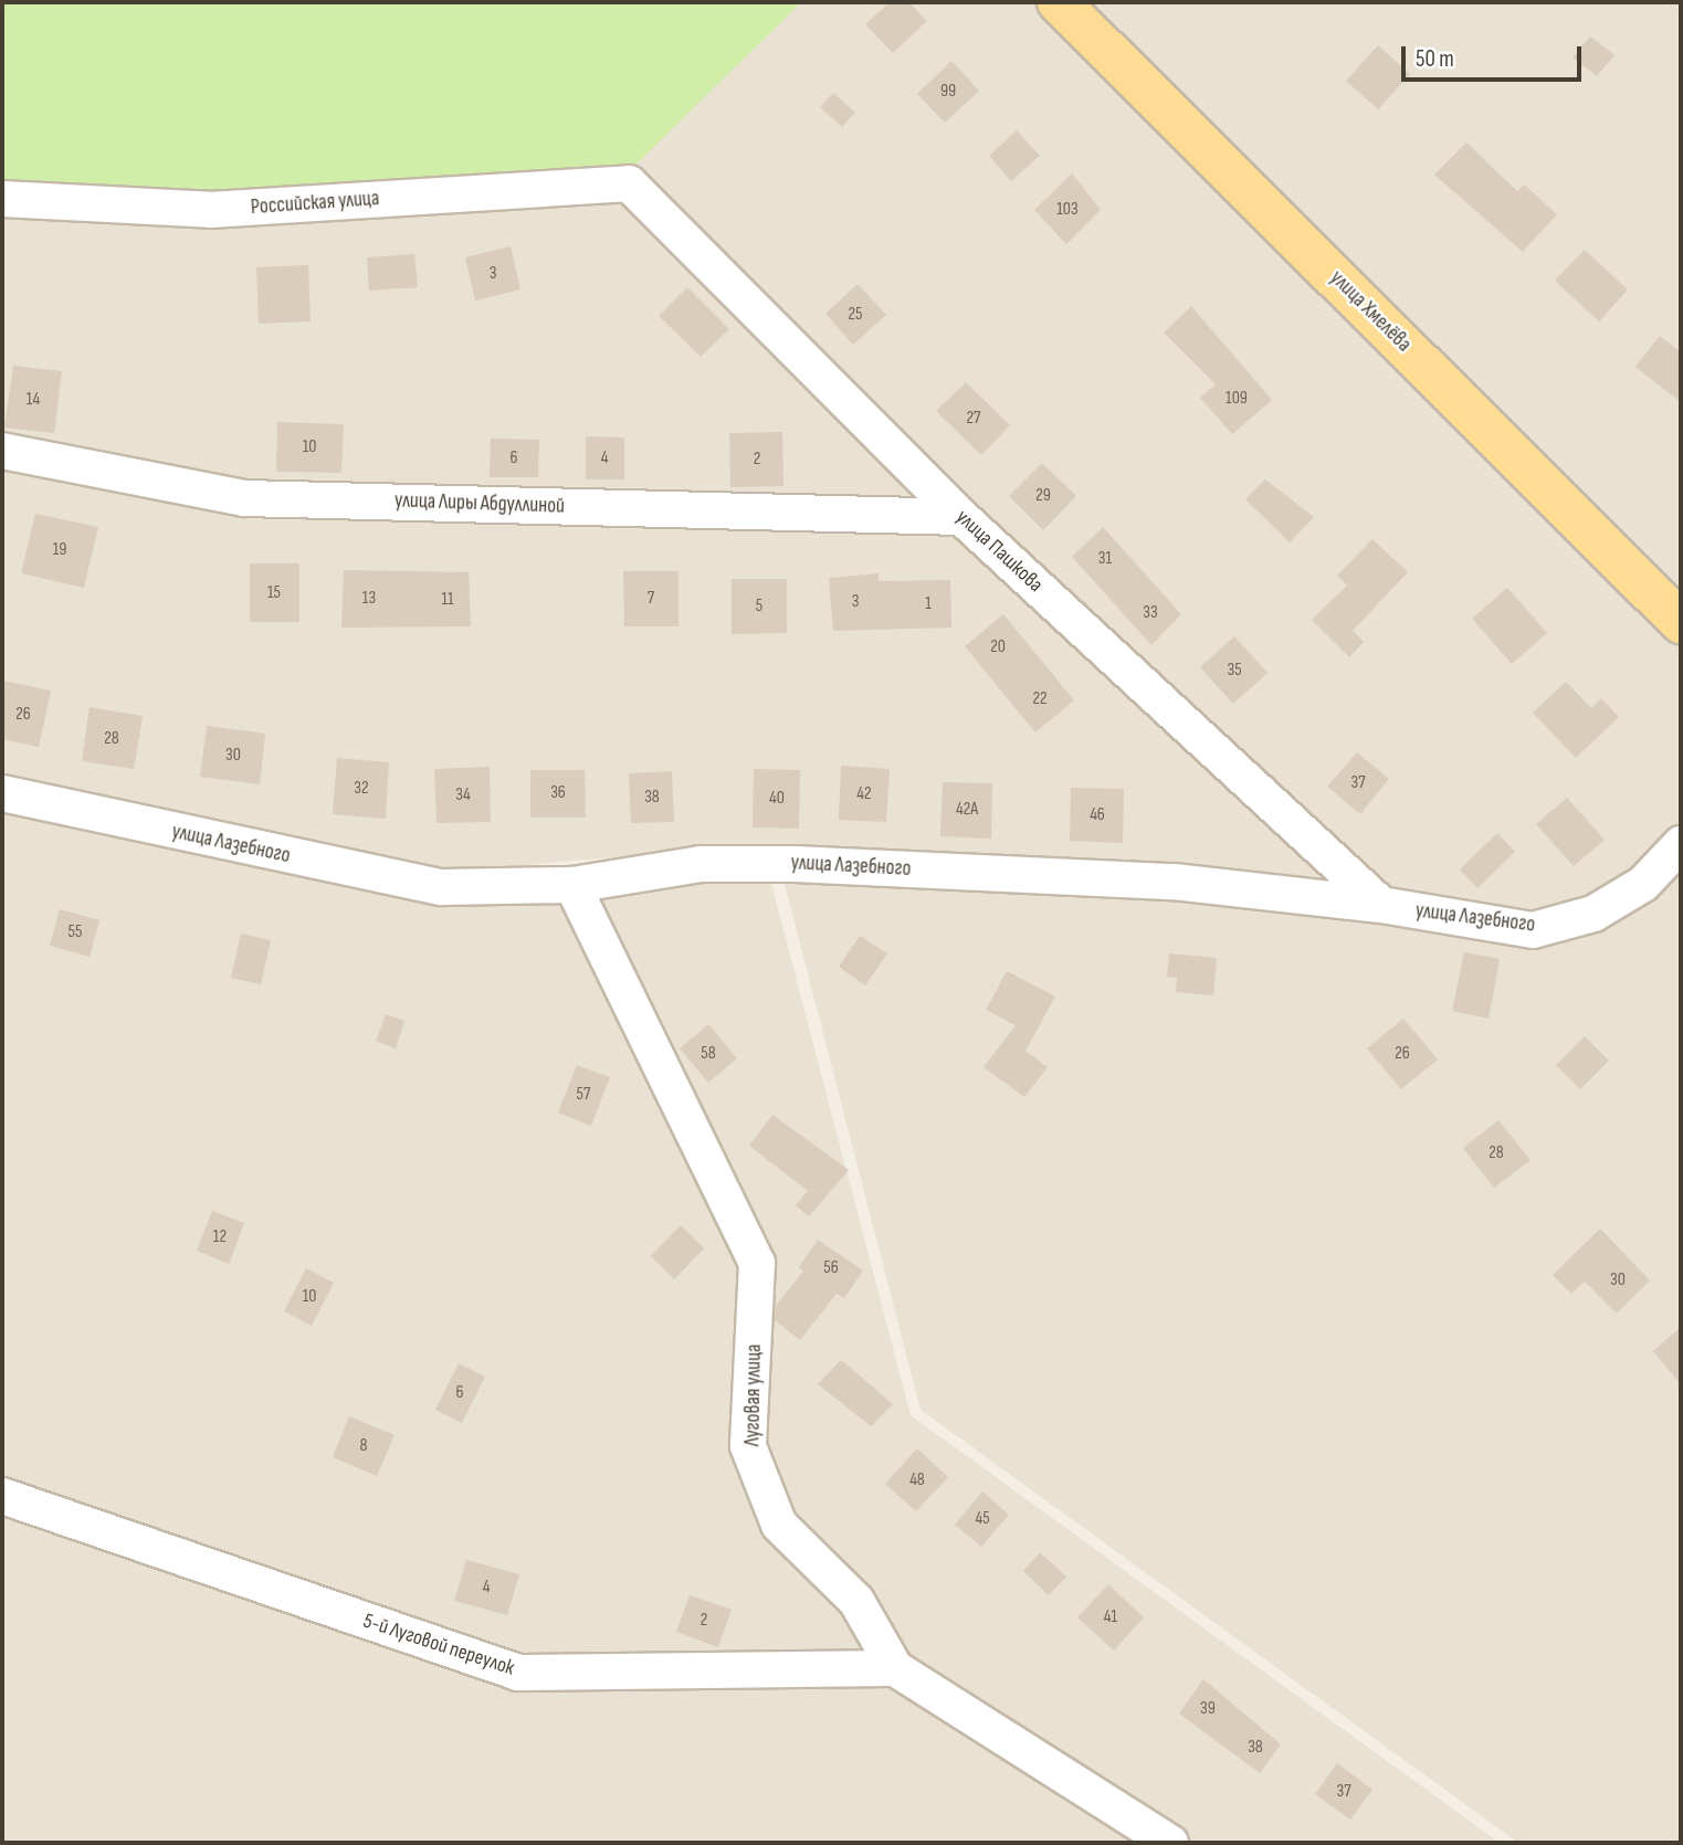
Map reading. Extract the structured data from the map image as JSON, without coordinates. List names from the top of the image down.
{
  "streets": {
    "main road": ["улица Хмелёва"],
    "street": [
      "Российская улица",
      "улица Лиры Абдуллиной",
      "улица Пашкова",
      "улица Лазебного",
      "Луговая улица",
      "5-й Луговой переулок"
    ]
  },
  "crossings": [
    ["Российская улица", "улица Пашкова"],
    ["улица Лиры Абдуллиной", "улица Пашкова"],
    ["улица Пашкова", "улица Лазебного"],
    ["улица Лазебного", "Луговая улица"],
    ["Луговая улица", "5-й Луговой переулок"]
  ],
  "house_numbers": [
    "99",
    "103",
    "3",
    "25",
    "109",
    "14",
    "27",
    "10",
    "6",
    "4",
    "2",
    "29",
    "19",
    "31",
    "15",
    "13",
    "7",
    "11",
    "3",
    "1",
    "5",
    "33",
    "20",
    "35",
    "22",
    "26",
    "28",
    "30",
    "37",
    "32",
    "36",
    "42",
    "34",
    "38",
    "40",
    "42А",
    "46",
    "55",
    "58",
    "26",
    "57",
    "28",
    "12",
    "56",
    "30",
    "10",
    "6",
    "8",
    "48",
    "45",
    "4",
    "41",
    "2",
    "39",
    "38",
    "37"
  ],
  "scale_bar": "50 m"
}
